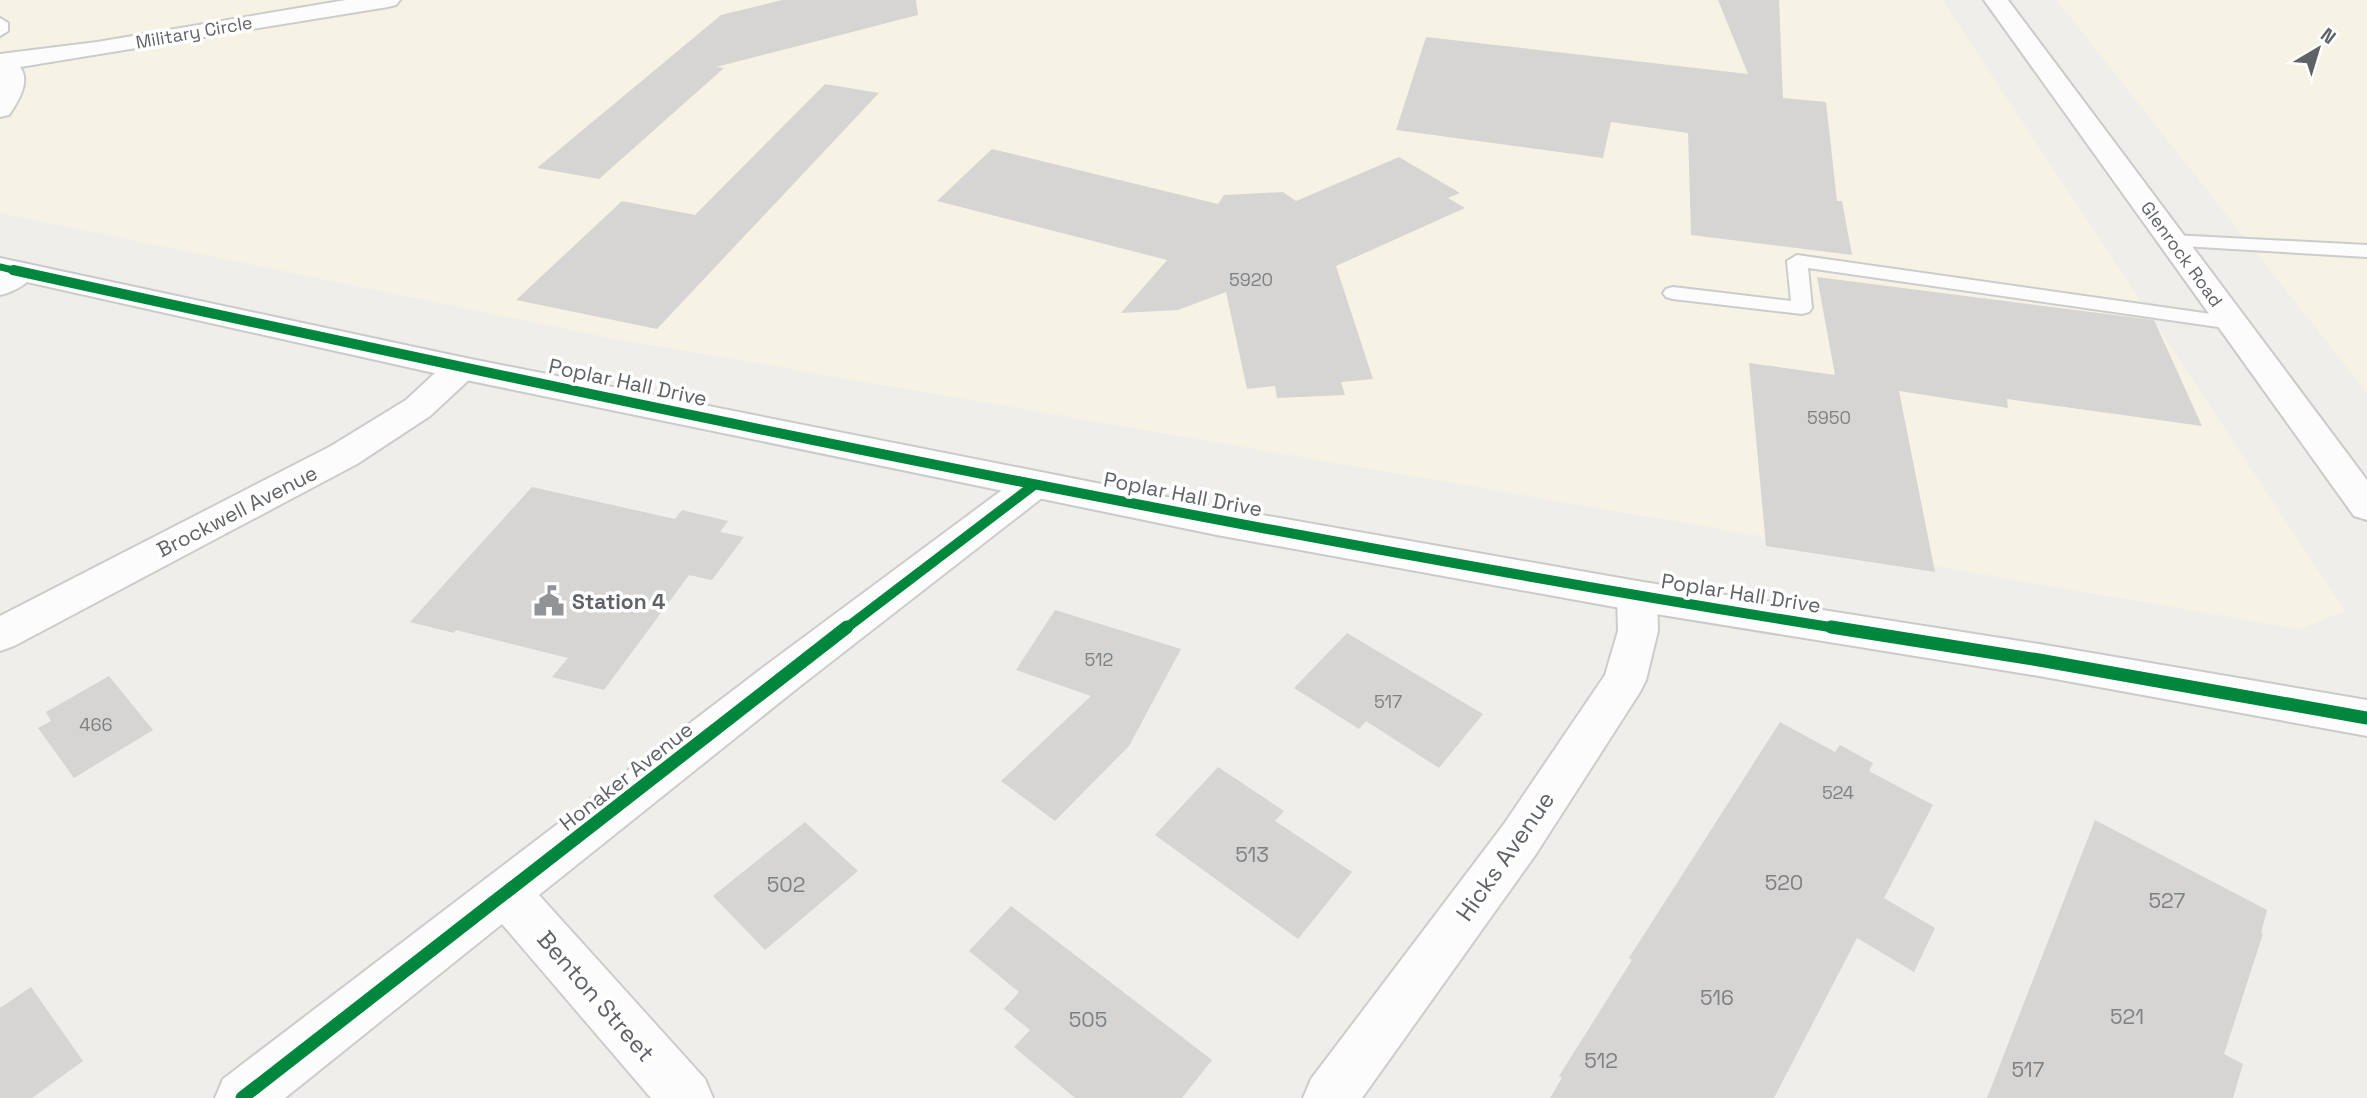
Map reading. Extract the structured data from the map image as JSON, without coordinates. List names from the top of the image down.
{
  "streets": {
    "street": [
      "Military Circle",
      "Glenrock Road",
      "Poplar Hall Drive",
      "Brockwell Avenue",
      "Honaker Avenue",
      "Hicks Avenue",
      "Benton Street"
    ]
  },
  "crossings": [
    ["Poplar Hall Drive", "Brockwell Avenue"],
    ["Poplar Hall Drive", "Honaker Avenue"],
    ["Poplar Hall Drive", "Hicks Avenue"],
    ["Honaker Avenue", "Benton Street"]
  ],
  "places": {
    "public building": ["Station 4"]
  },
  "house_numbers": [
    "5920",
    "5950",
    "512",
    "517",
    "466",
    "524",
    "513",
    "520",
    "502",
    "527",
    "516",
    "521",
    "505",
    "512",
    "517"
  ],
  "north": "top right"
}
